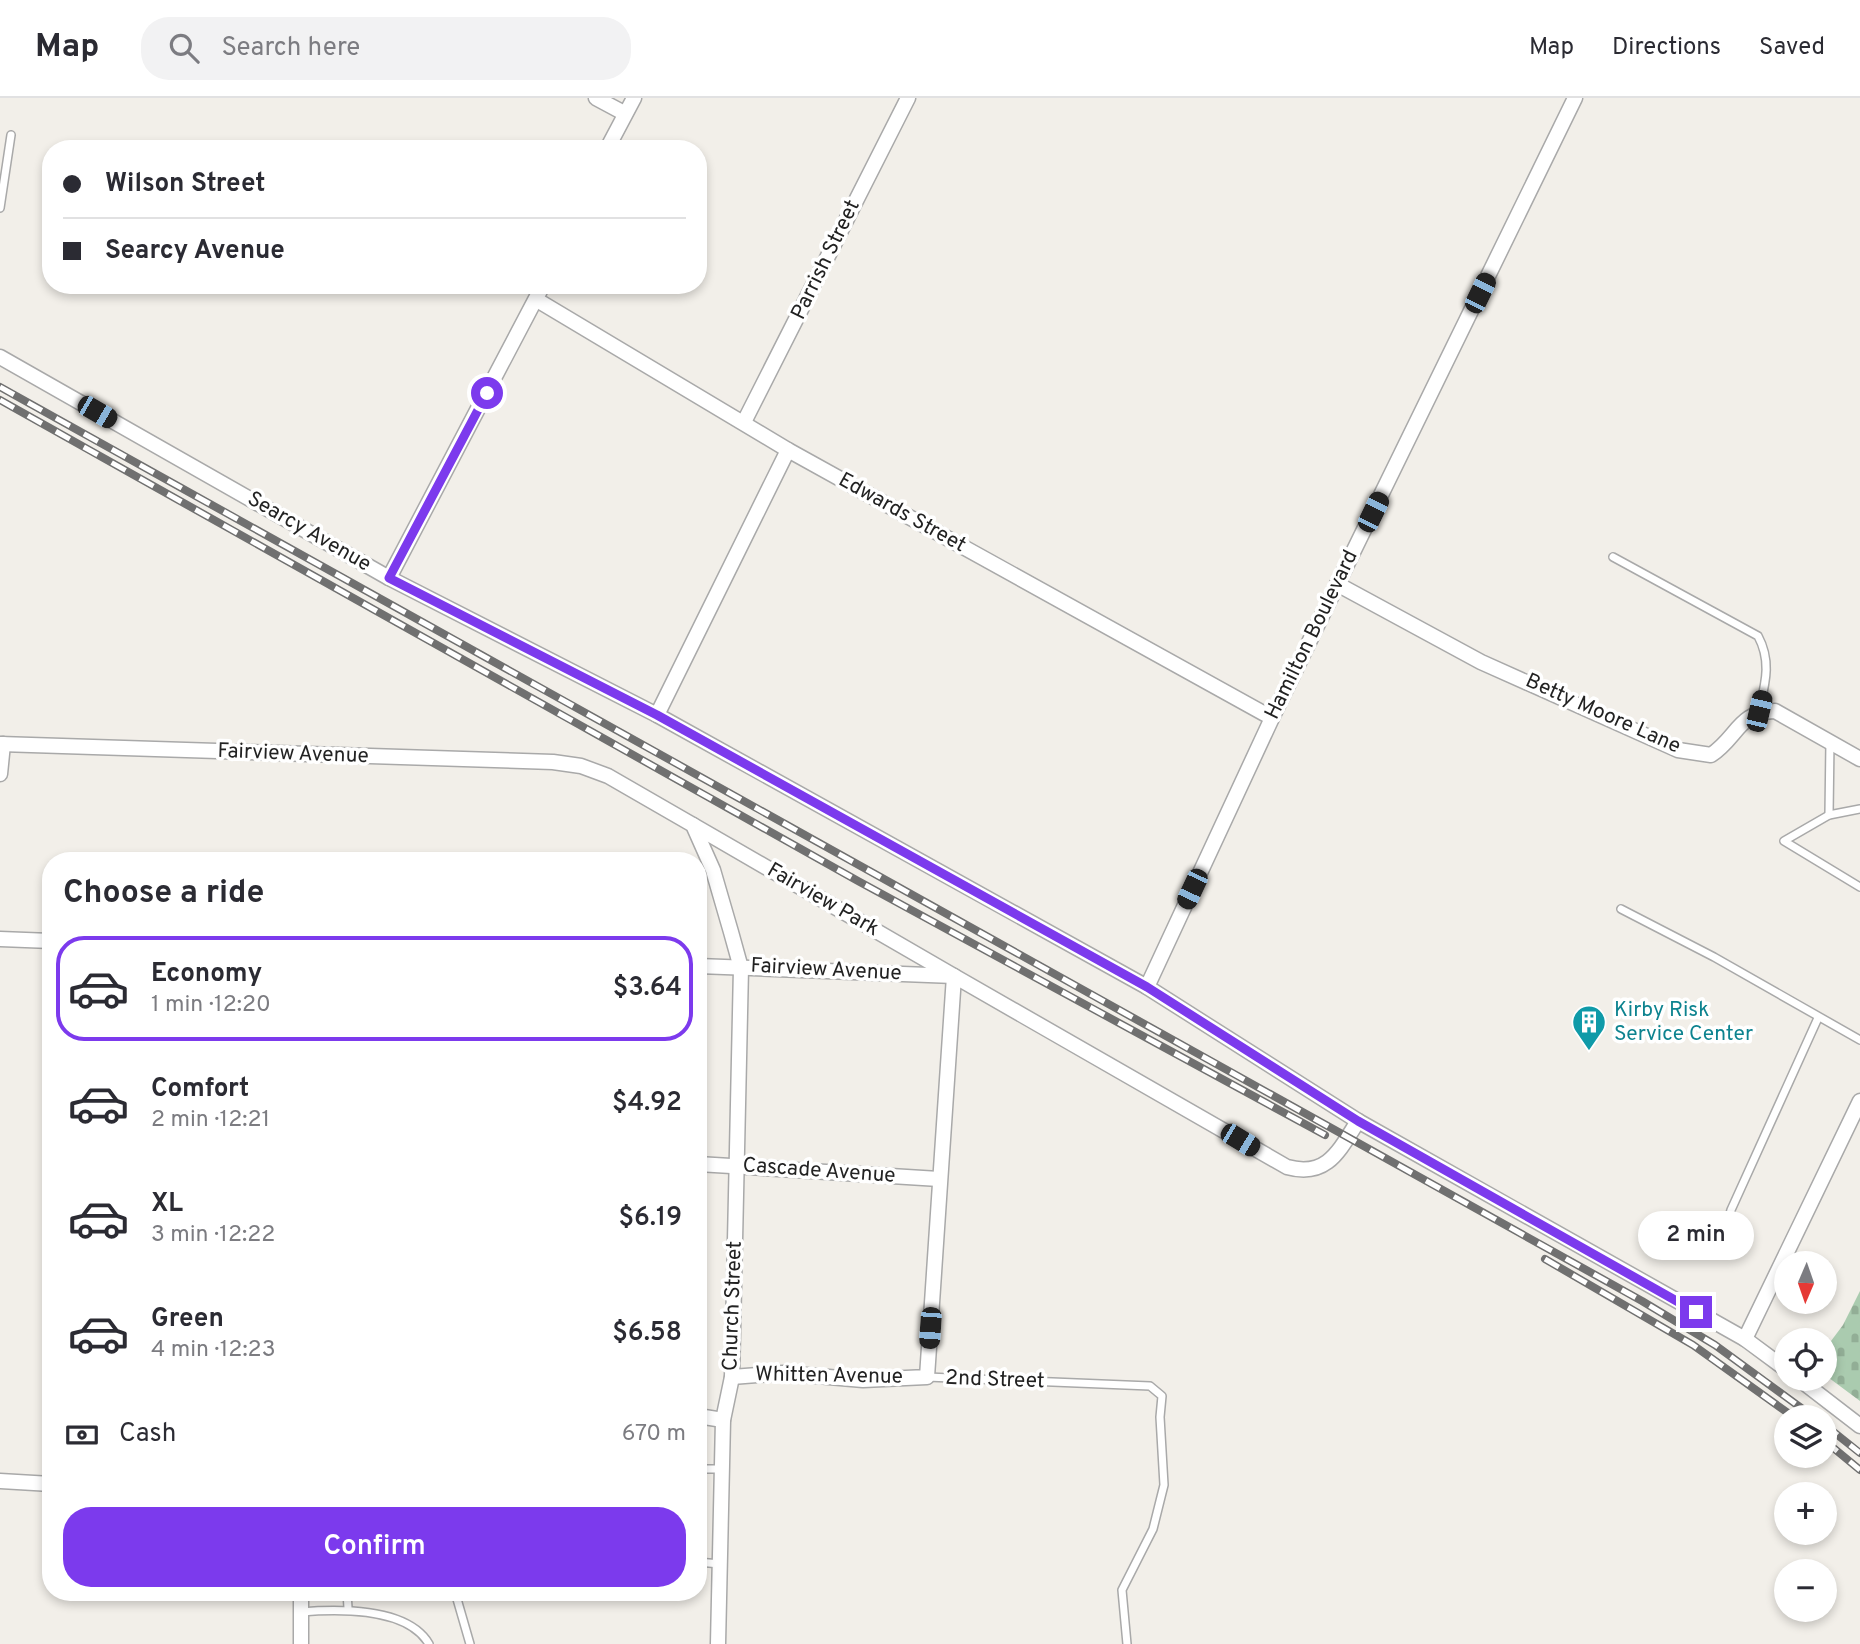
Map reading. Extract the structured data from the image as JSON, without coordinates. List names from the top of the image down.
{
  "streets": {
    "street": [
      "Parrish Street",
      "Edwards Street",
      "Searcy Avenue",
      "Hamilton Boulevard",
      "Betty Moore Lane",
      "Fairview Avenue",
      "Fairview Park",
      "Cascade Avenue",
      "Church Street",
      "Whitten Avenue",
      "2nd Street"
    ]
  },
  "crossings": [
    ["Parrish Street", "Edwards Street"],
    ["Edwards Street", "Hamilton Boulevard"],
    ["Searcy Avenue", "Hamilton Boulevard"],
    ["Searcy Avenue", "Fairview Avenue"],
    ["Hamilton Boulevard", "Betty Moore Lane"],
    ["Fairview Avenue", "Fairview Park"],
    ["Fairview Avenue", "Church Street"],
    ["Fairview Avenue", "2nd Street"],
    ["Fairview Park", "2nd Street"],
    ["Cascade Avenue", "Church Street"],
    ["Cascade Avenue", "2nd Street"],
    ["Church Street", "Whitten Avenue"],
    ["Whitten Avenue", "2nd Street"]
  ],
  "places": {
    "building": ["Kirby Risk Service Center"]
  },
  "north": "bottom",
  "page": {
    "header": "Map",
    "search": "Search here",
    "nav": ["Map", "Directions", "Saved"],
    "banner": ["Wilson Street", "Searcy Avenue"],
    "heading": "Choose a ride",
    "list": [
      {
        "name": "Economy",
        "note": "1 min · 12:20",
        "value": "$3.64"
      },
      {
        "name": "Comfort",
        "note": "2 min · 12:21",
        "value": "$4.92"
      },
      {
        "name": "XL",
        "note": "3 min · 12:22",
        "value": "$6.19"
      },
      {
        "name": "Green",
        "note": "4 min · 12:23",
        "value": "$6.58"
      }
    ],
    "bubble": "2 min",
    "map_buttons": ["+", "−"],
    "pay": ["Cash", "670 m"],
    "buttons": "Confirm"
  }
}
